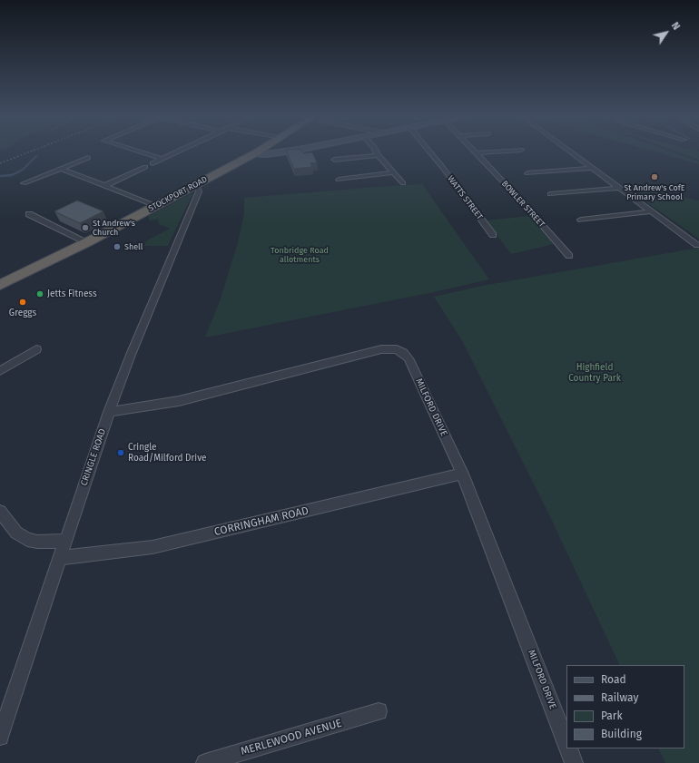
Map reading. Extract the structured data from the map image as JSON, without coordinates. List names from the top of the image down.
{
  "streets": {
    "highway": ["STOCKPORT ROAD"],
    "street": [
      "WATTS STREET",
      "BOWLER STREET",
      "MILFORD DRIVE",
      "CRINGLE ROAD",
      "CORRINGHAM ROAD",
      "MERLEWOOD AVENUE"
    ]
  },
  "crossings": [
    ["STOCKPORT ROAD", "CRINGLE ROAD"],
    ["MILFORD DRIVE", "CRINGLE ROAD"],
    ["MILFORD DRIVE", "CORRINGHAM ROAD"],
    ["CRINGLE ROAD", "CORRINGHAM ROAD"]
  ],
  "parks": ["Tonbridge Road allotments", "Highfield Country Park"],
  "places": [
    "St Andrew's CofE Primary School",
    "St Andrew's Church",
    "Shell",
    "Jetts Fitness",
    "Greggs",
    "Cringle Road/Milford Drive"
  ],
  "legend": [
    "Road",
    "Railway",
    "Park",
    "Building"
  ],
  "north": "top right"
}
